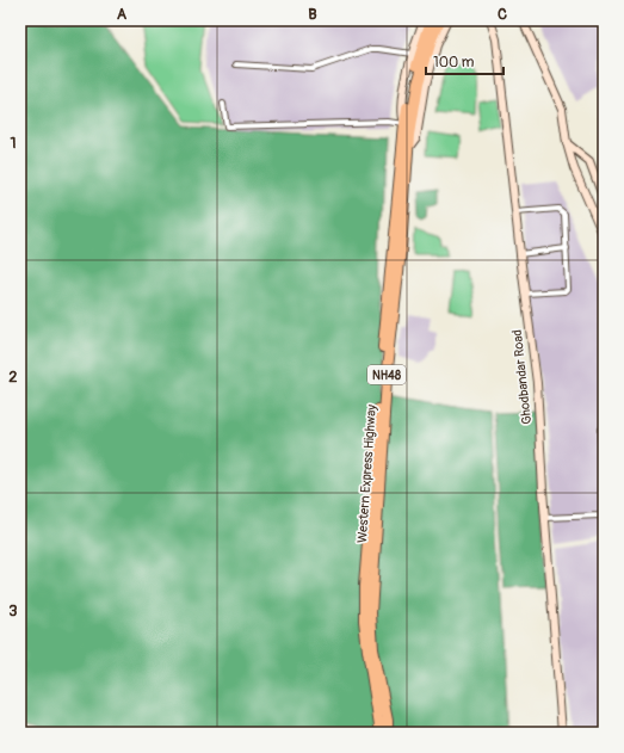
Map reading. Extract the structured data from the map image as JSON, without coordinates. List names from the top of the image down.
{
  "streets": {
    "highway": ["NH48", "Western Express Highway"],
    "street": ["Ghodbandar Road"]
  },
  "scale_bar": "100 m",
  "grid": {
    "columns": ["A", "B", "C"],
    "rows": ["1", "2", "3"]
  }
}
